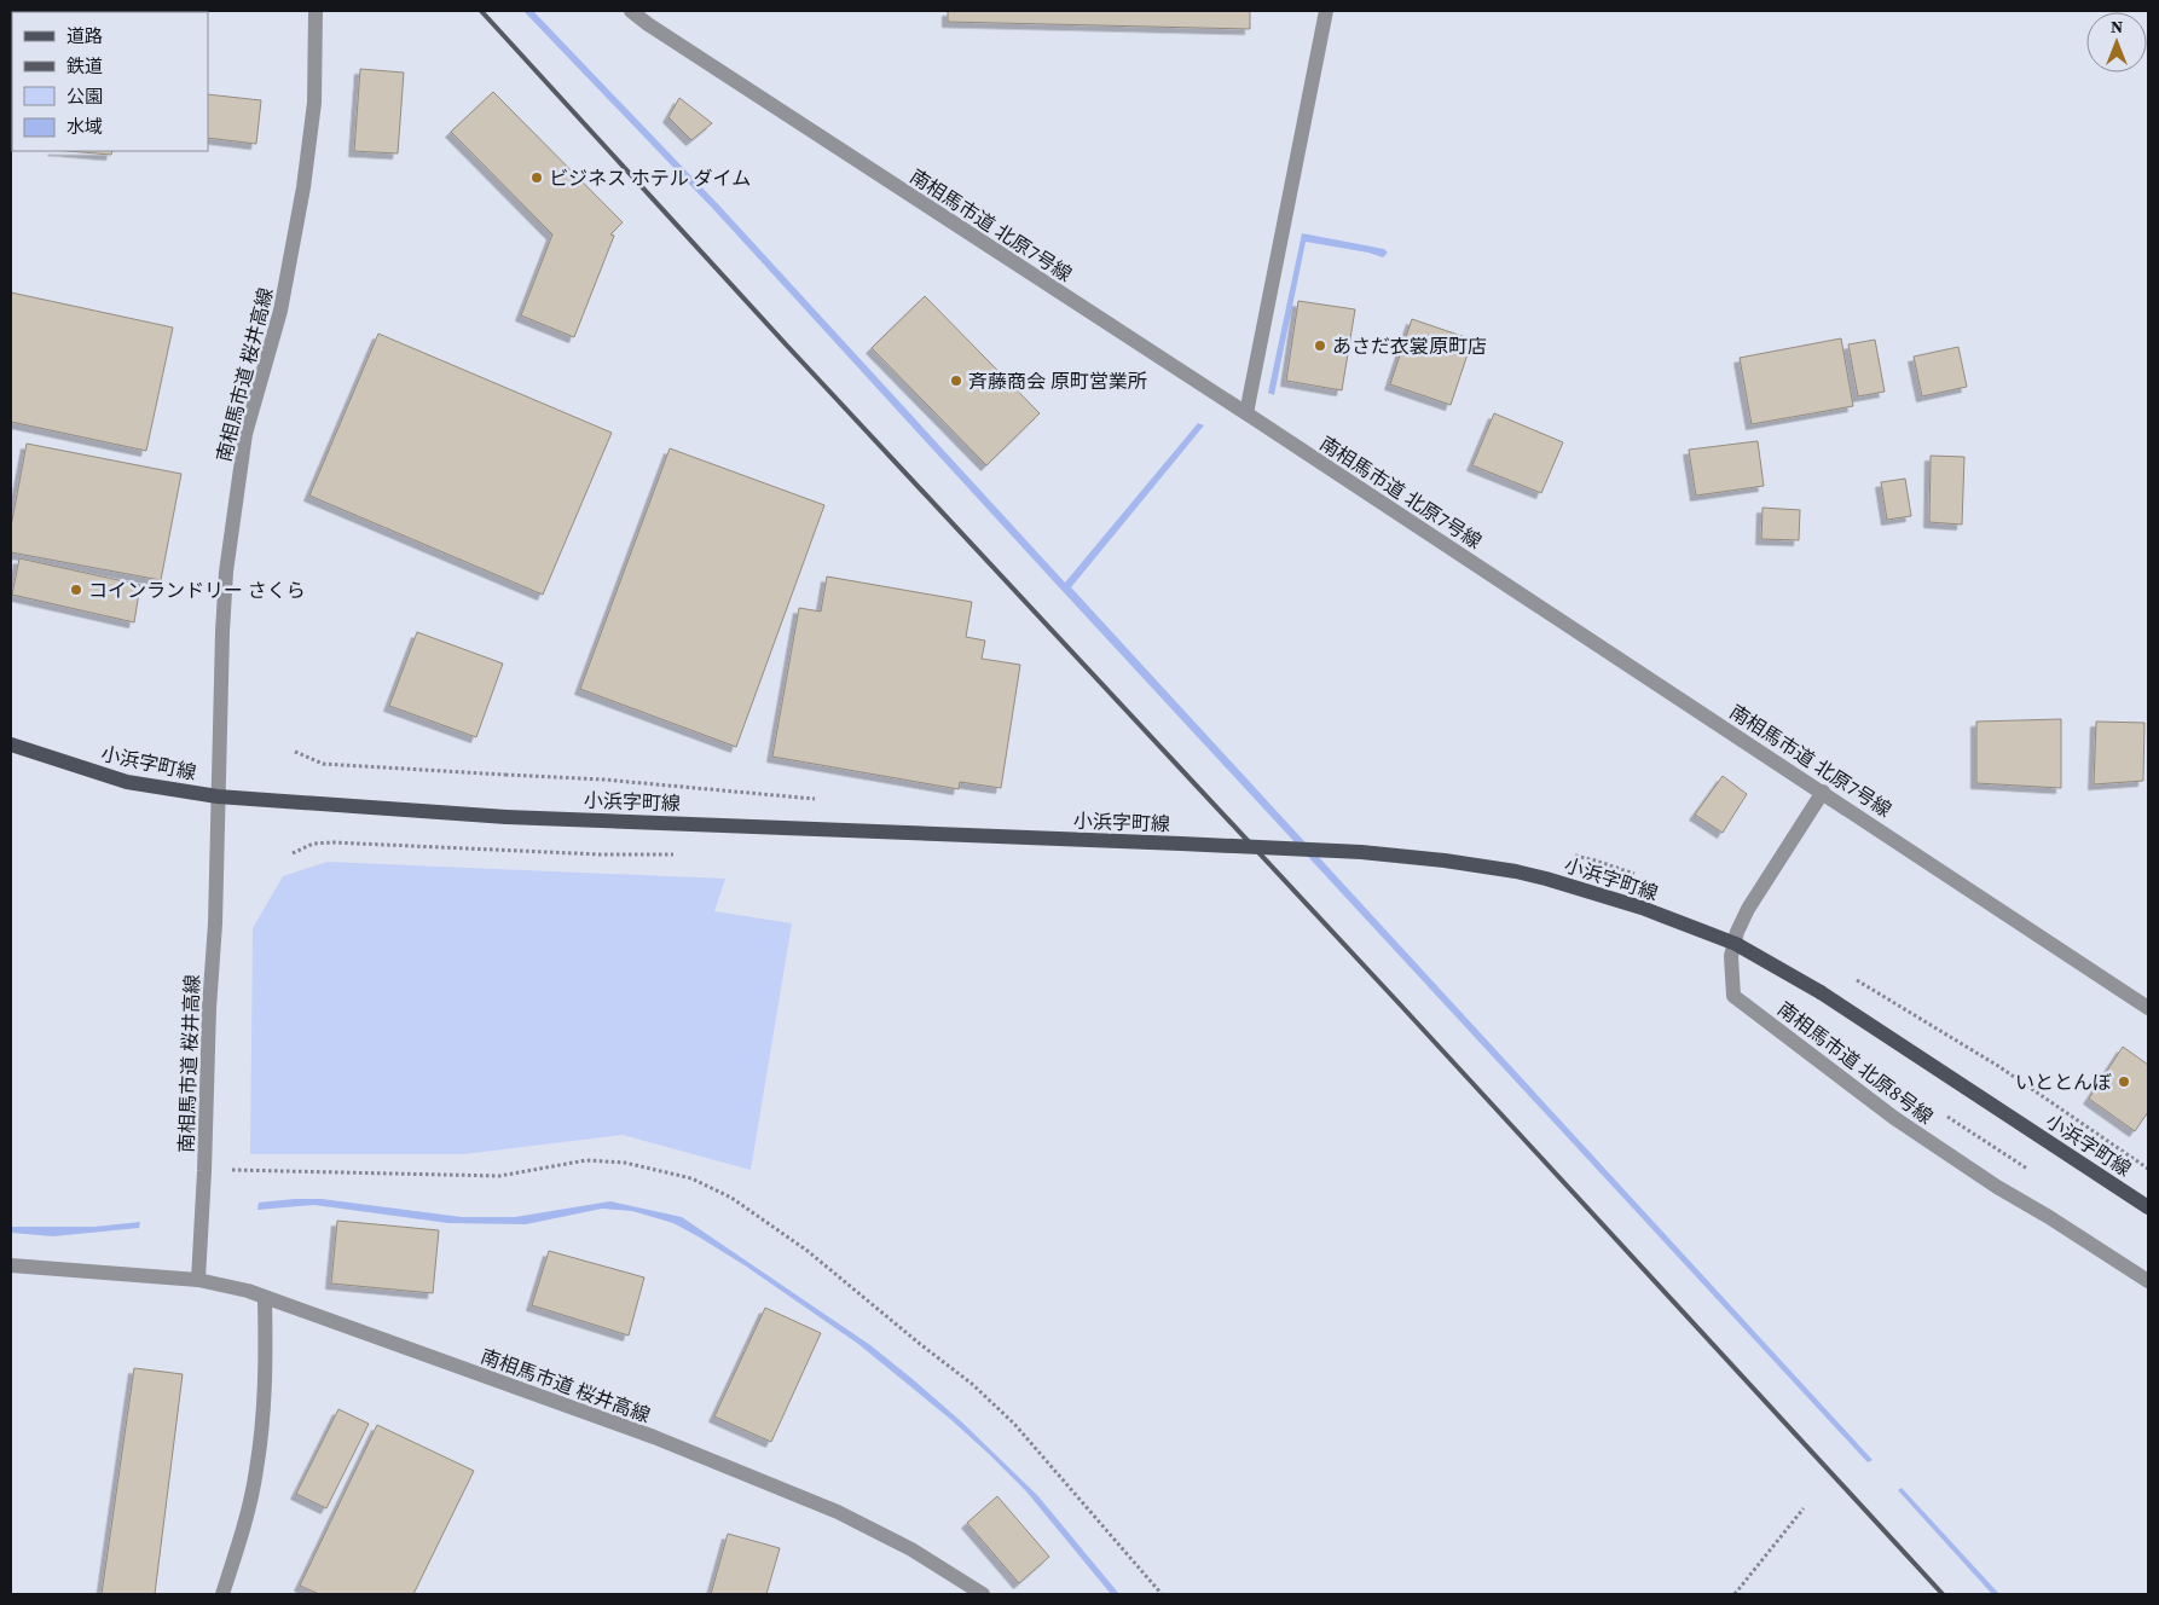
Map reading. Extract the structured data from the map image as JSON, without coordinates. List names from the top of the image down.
{
  "streets": {
    "main road": ["小浜字町線"],
    "street": ["南相馬市道 北原7号線", "南相馬市道 桜井高線", "南相馬市道 北原8号線"]
  },
  "crossings": [
    ["南相馬市道 北原7号線", "南相馬市道 北原8号線"],
    ["南相馬市道 桜井高線", "小浜字町線"]
  ],
  "places": [
    "ビジネス ホテル ダイム",
    "あさだ衣裳原町店",
    "斉藤商会 原町営業所",
    "コインランドリー さくら",
    "いととんぼ"
  ],
  "legend": [
    "道路",
    "鉄道",
    "公園",
    "水域"
  ],
  "north": "top"
}
